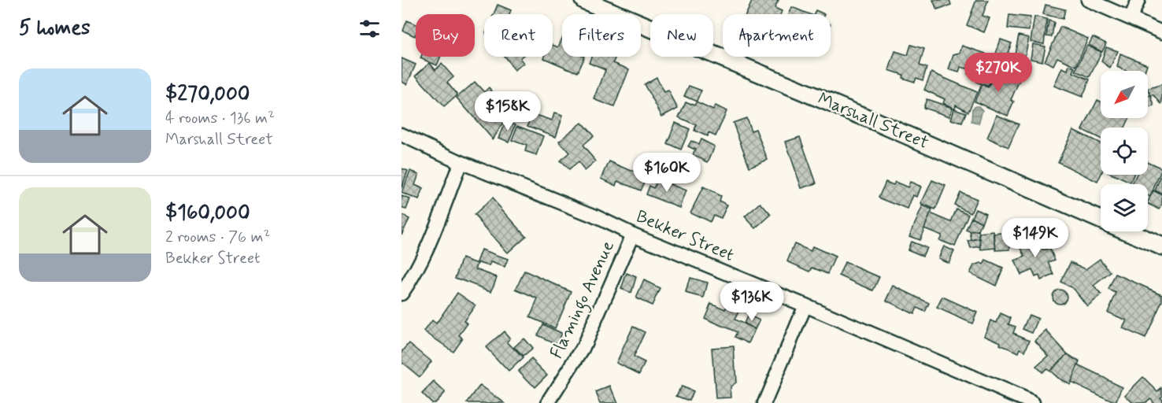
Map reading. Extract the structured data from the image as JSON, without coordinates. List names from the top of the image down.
{
  "streets": {
    "street": ["Marshall Street", "Bekker Street", "Flamingo Avenue"]
  },
  "crossings": [
    ["Bekker Street", "Flamingo Avenue"]
  ],
  "north": "bottom left",
  "page": {
    "heading": "5 homes",
    "chip": [
      "Buy",
      "Rent",
      "Filters",
      "New",
      "Apartment"
    ],
    "price": [
      "$270K",
      "$158K",
      "$160K",
      "$149K",
      "$136K"
    ],
    "list": [
      {
        "name": "$270,000",
        "note": "4 rooms · 136 m² · Marshall Street"
      },
      {
        "name": "$160,000",
        "note": "2 rooms · 76 m² · Bekker Street"
      }
    ]
  }
}
